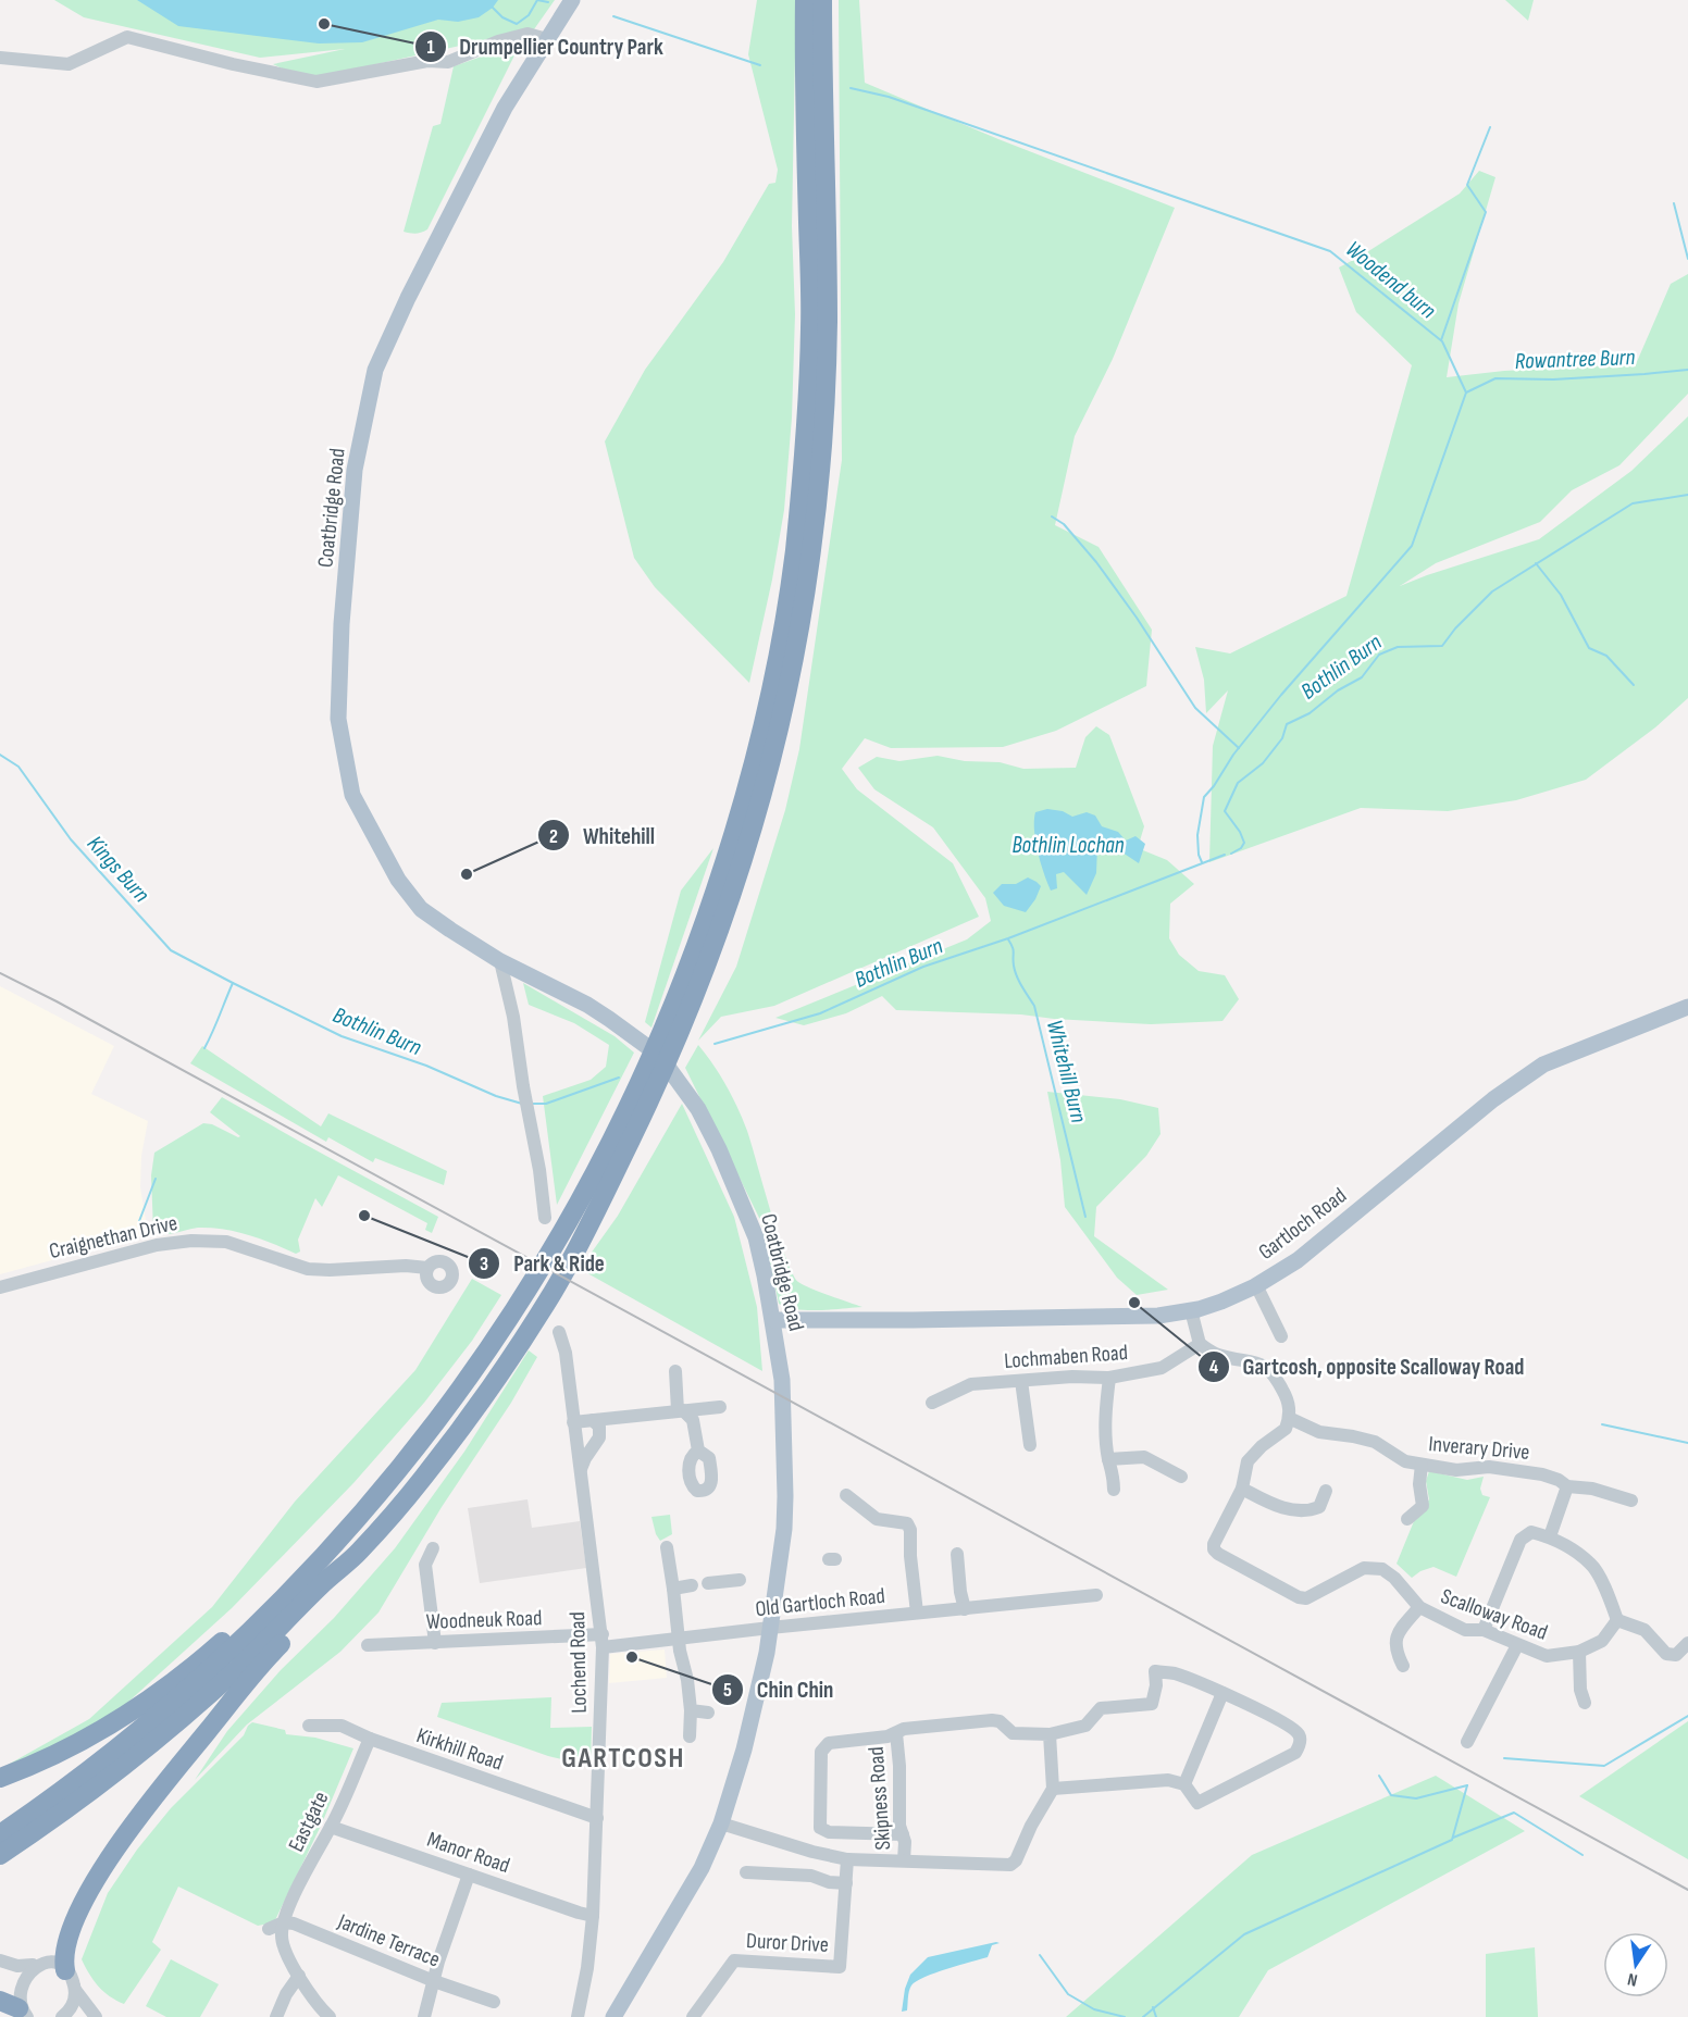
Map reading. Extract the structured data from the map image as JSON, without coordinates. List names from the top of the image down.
{
  "streets": {
    "main road": ["Coatbridge Road", "Gartloch Road"],
    "street": [
      "Craignethan Drive",
      "Lochmaben Road",
      "Inverary Drive",
      "Old Gartloch Road",
      "Scalloway Road",
      "Woodneuk Road",
      "Lochend Road",
      "Kirkhill Road",
      "Skipness Road",
      "Eastgate",
      "Manor Road",
      "Jardine Terrace",
      "Duror Drive"
    ]
  },
  "crossings": [
    ["Coatbridge Road", "Gartloch Road"],
    ["Coatbridge Road", "Old Gartloch Road"],
    ["Old Gartloch Road", "Woodneuk Road"],
    ["Old Gartloch Road", "Lochend Road"],
    ["Woodneuk Road", "Lochend Road"],
    ["Lochend Road", "Kirkhill Road"],
    ["Lochend Road", "Manor Road"],
    ["Kirkhill Road", "Eastgate"],
    ["Eastgate", "Manor Road"],
    ["Eastgate", "Jardine Terrace"]
  ],
  "districts": ["GARTCOSH"],
  "water": [
    "Woodend burn",
    "Rowantree Burn",
    "Bothlin Burn",
    "Bothlin Lochan",
    "Kings Burn",
    "Whitehill Burn"
  ],
  "places": [
    "Drumpellier Country Park",
    "Whitehill",
    "Park & Ride",
    "Gartcosh, opposite Scalloway Road",
    "Chin Chin"
  ],
  "north": "bottom"
}
